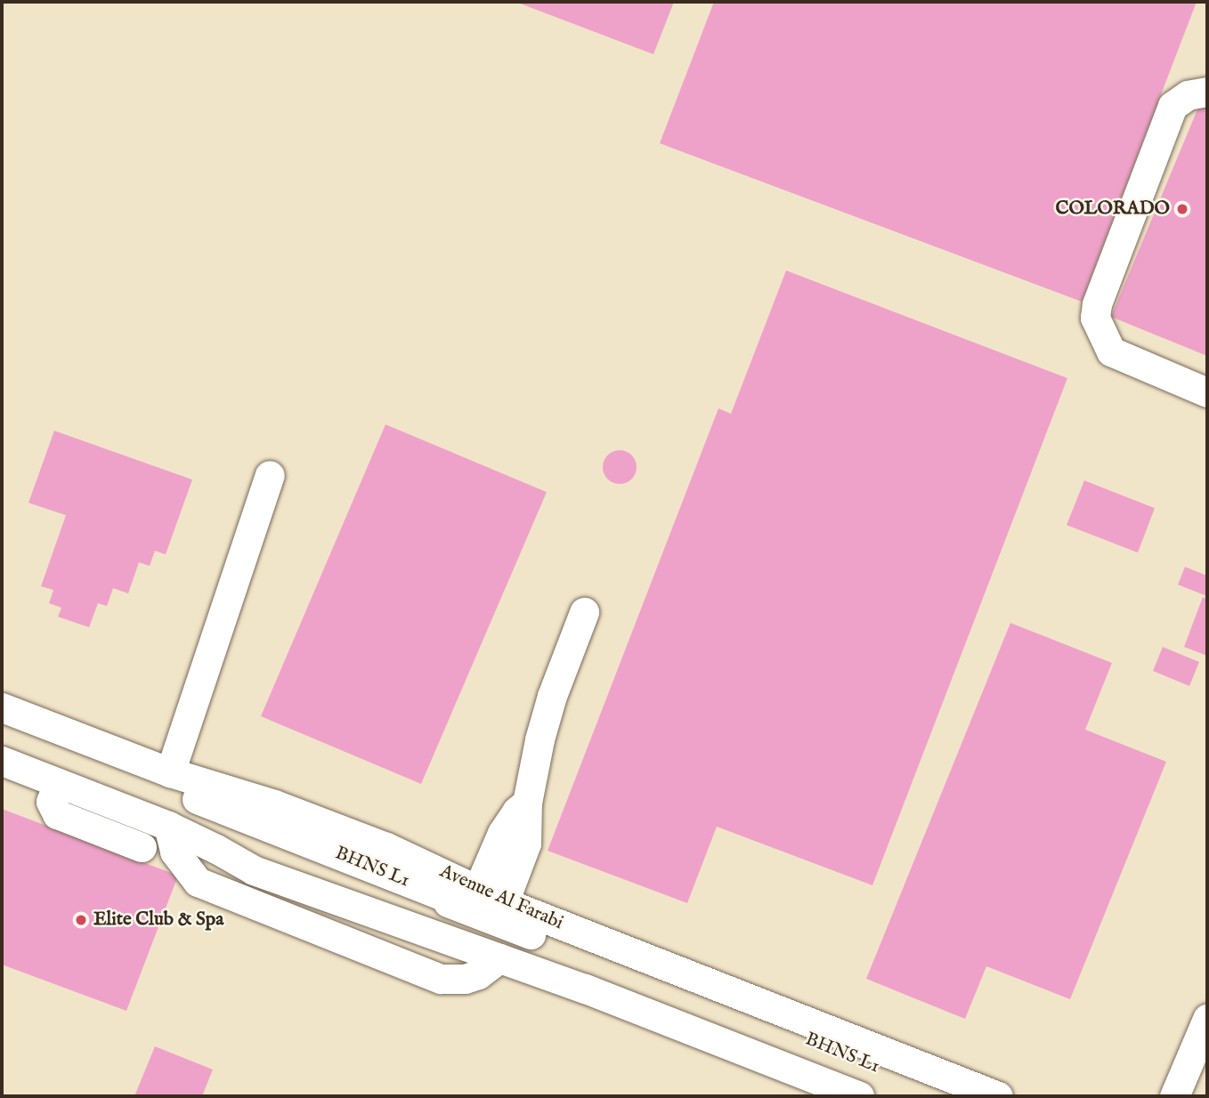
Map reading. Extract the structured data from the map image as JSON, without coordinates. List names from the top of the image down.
{
  "streets": {
    "street": ["BHNS L1", "Avenue Al Farabi"]
  },
  "places": ["COLORADO", "Elite Club & Spa"]
}
